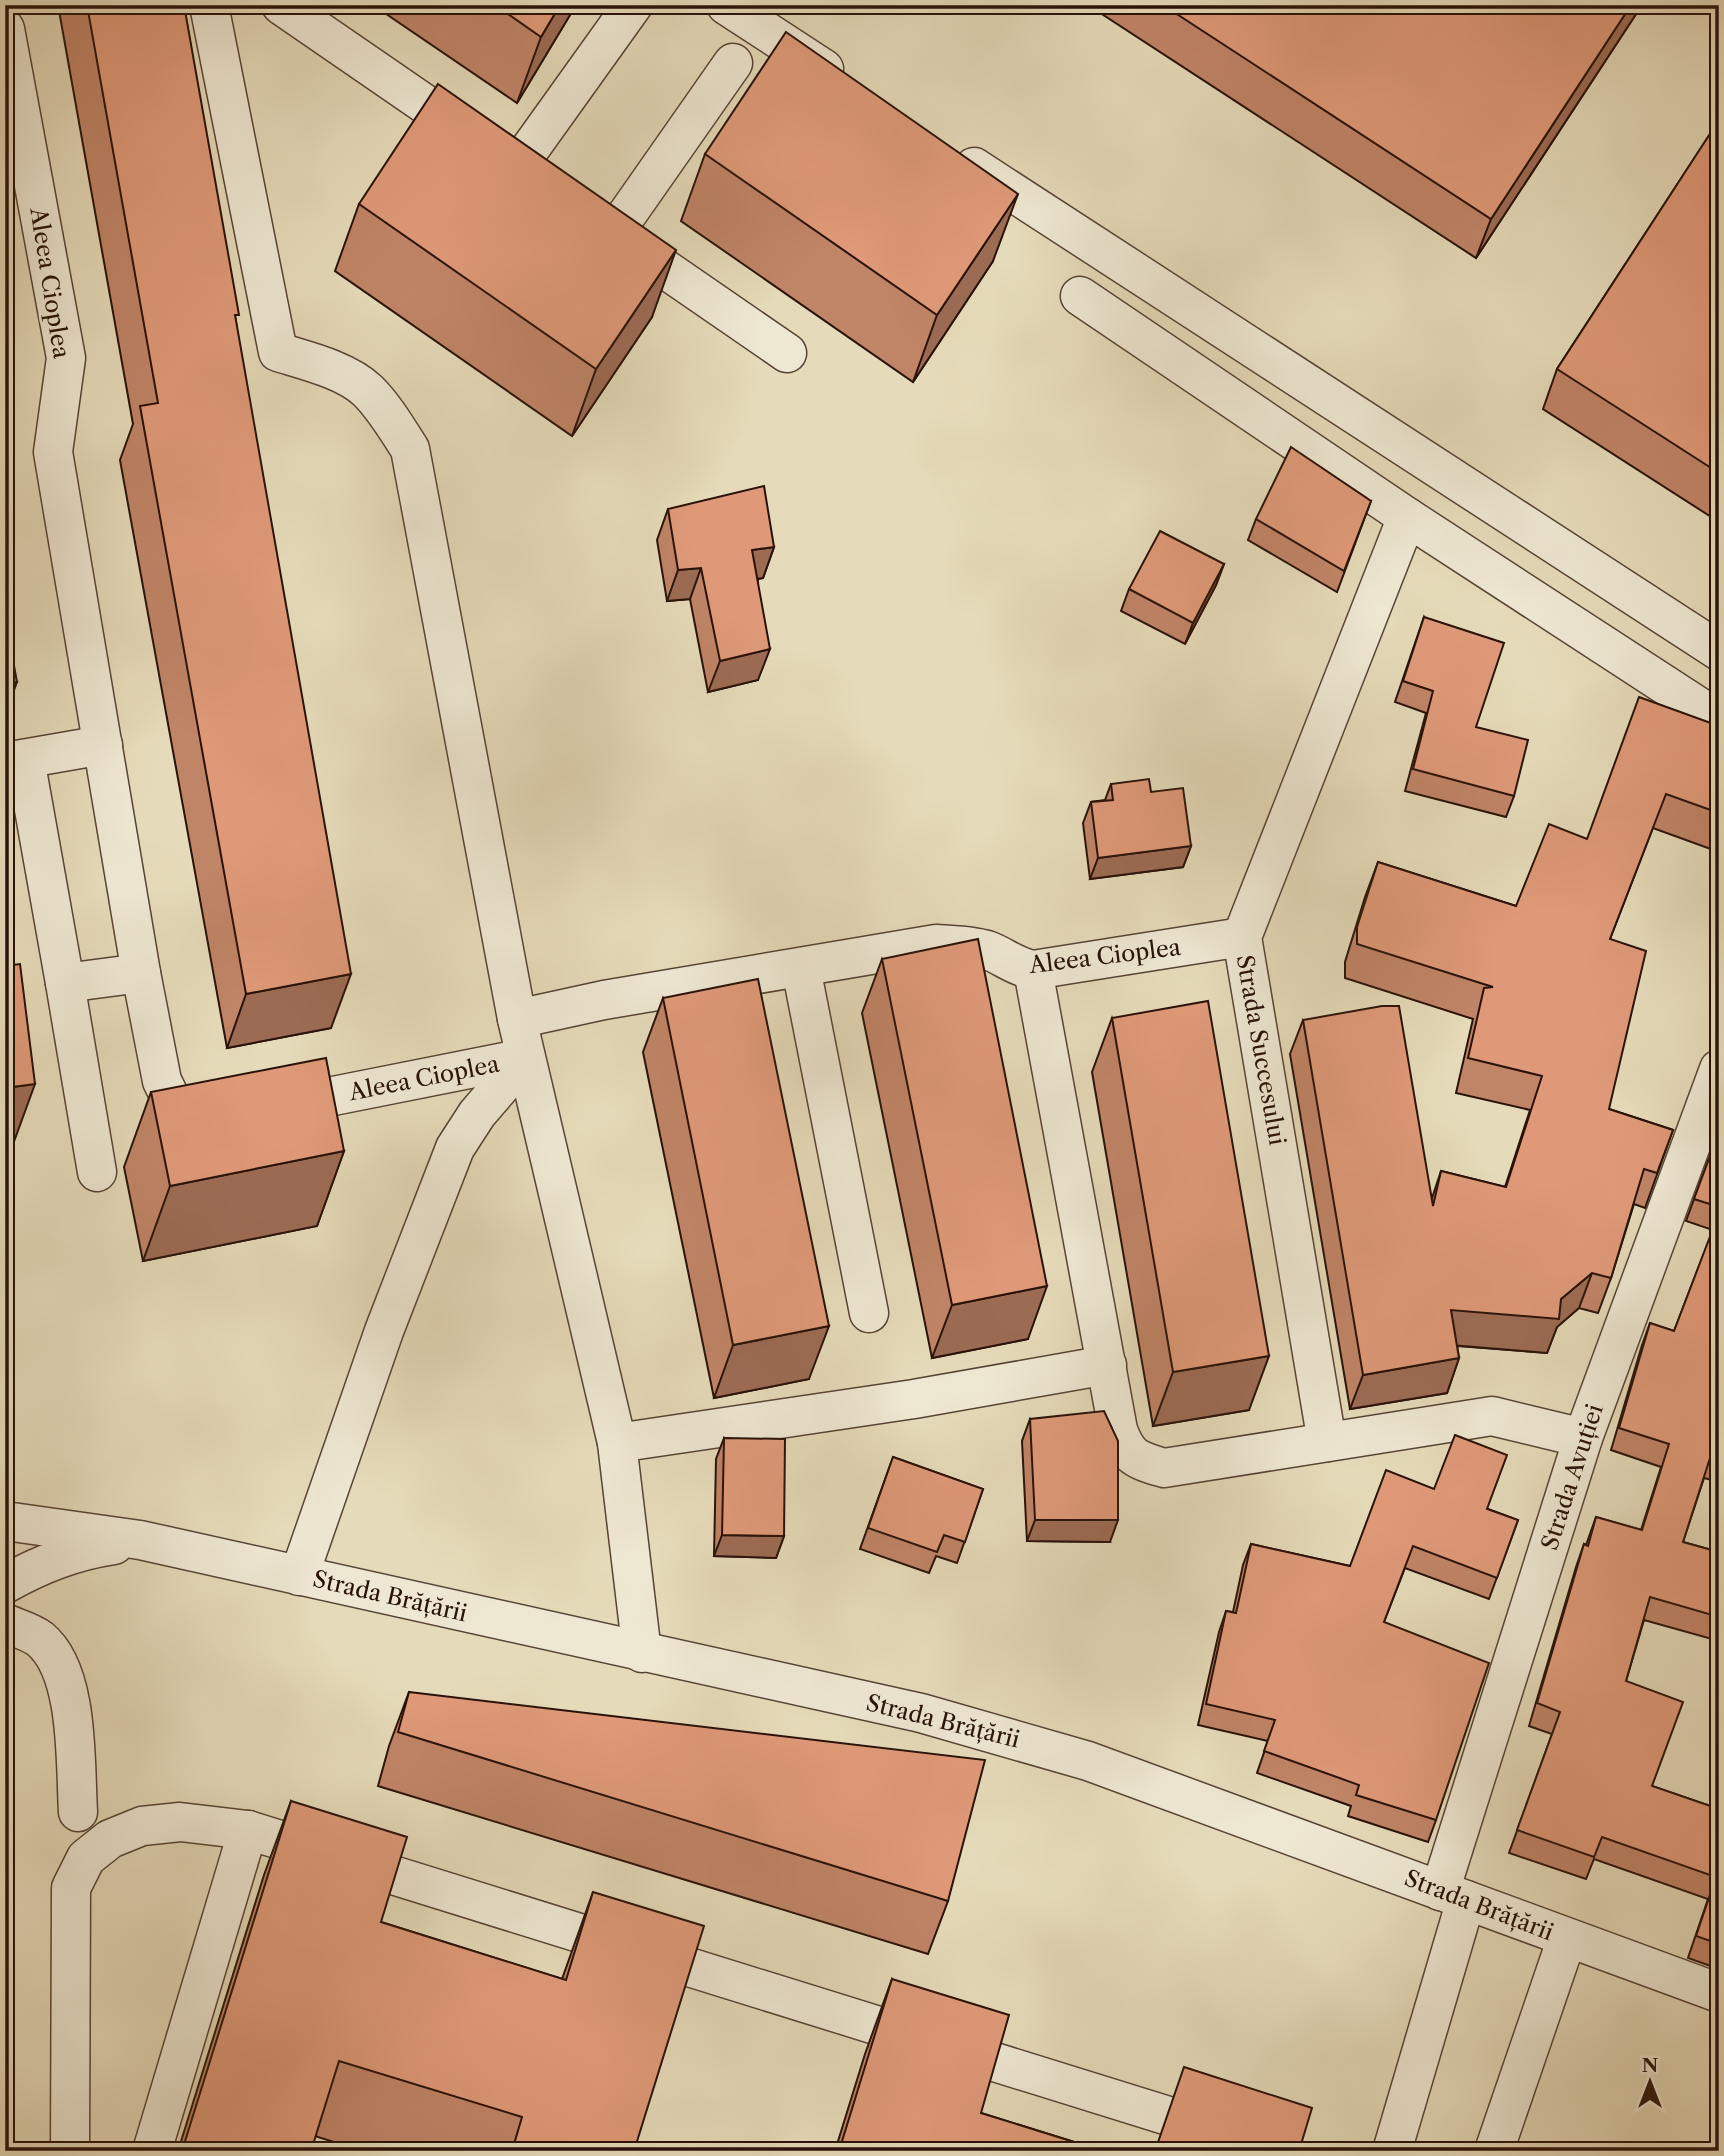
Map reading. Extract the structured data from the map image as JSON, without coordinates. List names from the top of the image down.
{
  "streets": {
    "street": [
      "Aleea Cioplea",
      "Strada Succesului",
      "Strada Avuției",
      "Strada Brățării"
    ]
  },
  "crossings": [
    ["Aleea Cioplea", "Strada Succesului"],
    ["Aleea Cioplea", "Strada Brățării"],
    ["Strada Avuției", "Strada Brățării"]
  ],
  "north": "top"
}
